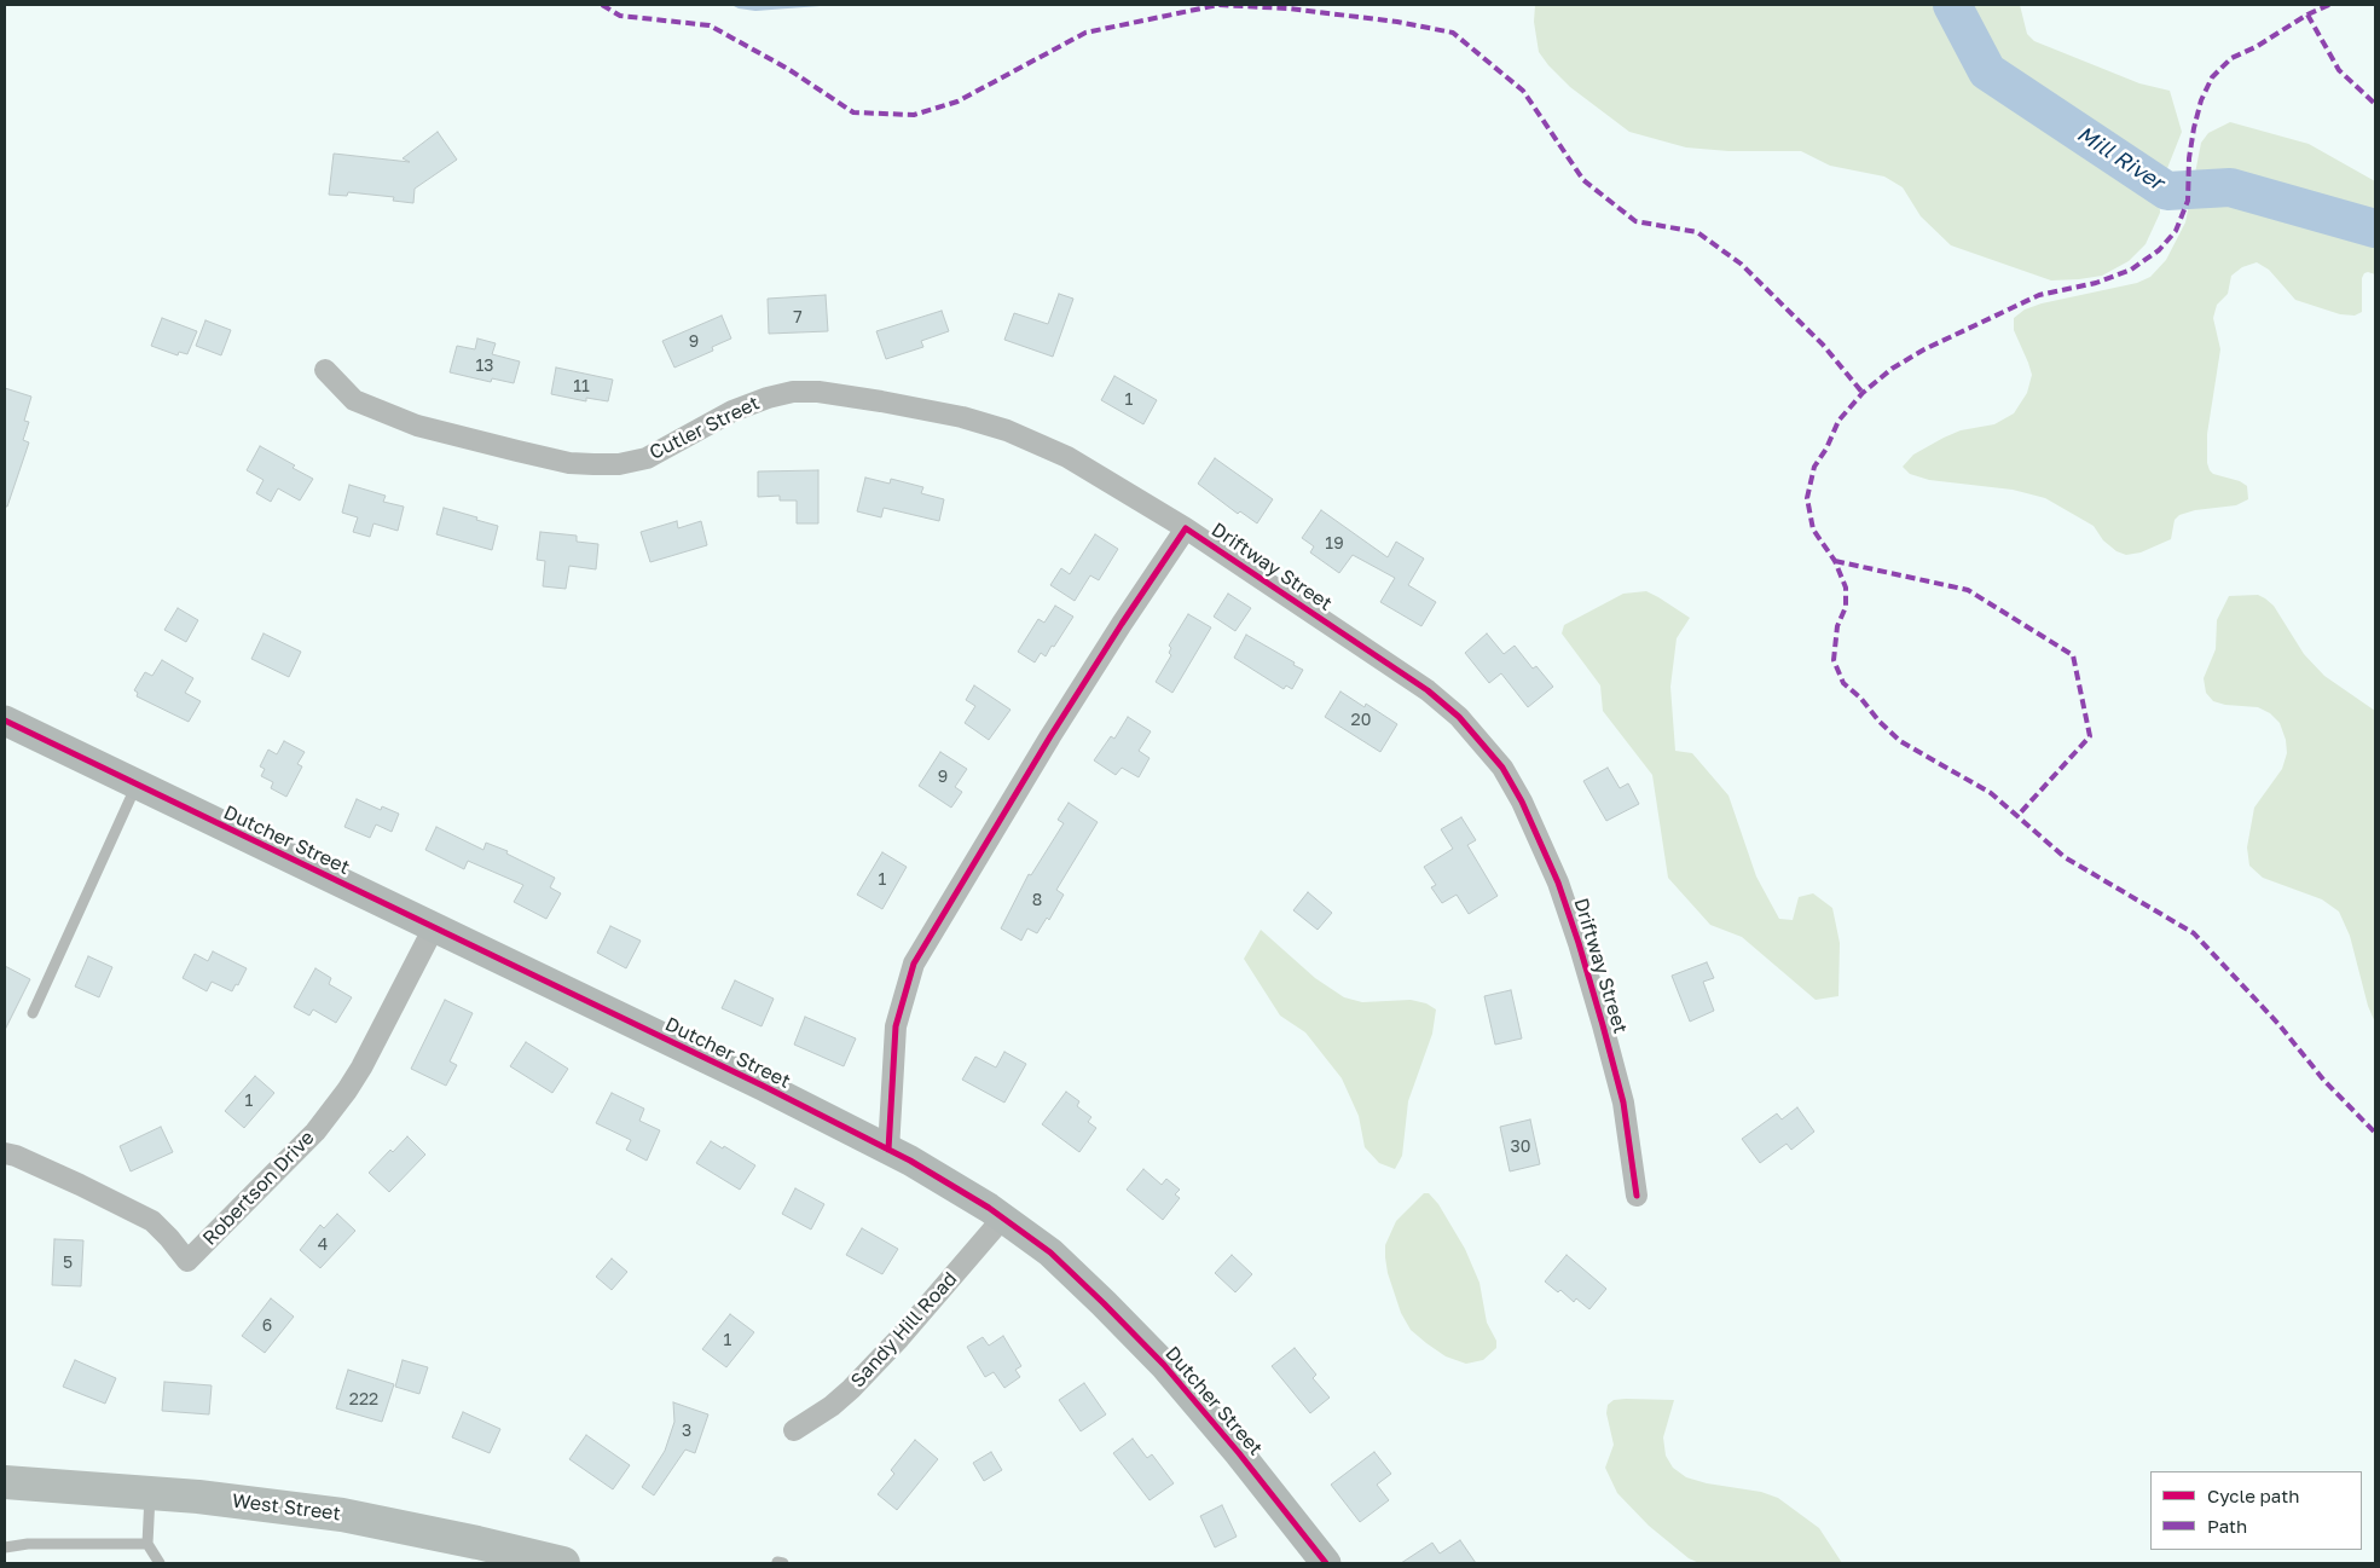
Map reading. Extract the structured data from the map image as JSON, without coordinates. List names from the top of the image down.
{
  "streets": {
    "main road": ["West Street"],
    "street": [
      "Cutler Street",
      "Driftway Street",
      "Dutcher Street",
      "Robertson Drive",
      "Sandy Hill Road"
    ]
  },
  "crossings": [
    ["Cutler Street", "Driftway Street"],
    ["Driftway Street", "Dutcher Street"],
    ["Dutcher Street", "Robertson Drive"],
    ["Dutcher Street", "Sandy Hill Road"]
  ],
  "water": ["Mill River"],
  "house_numbers": [
    "7",
    "9",
    "13",
    "11",
    "1",
    "19",
    "20",
    "9",
    "1",
    "8",
    "1",
    "30",
    "4",
    "5",
    "6",
    "1",
    "222",
    "3"
  ],
  "legend": ["Cycle path", "Path"]
}
